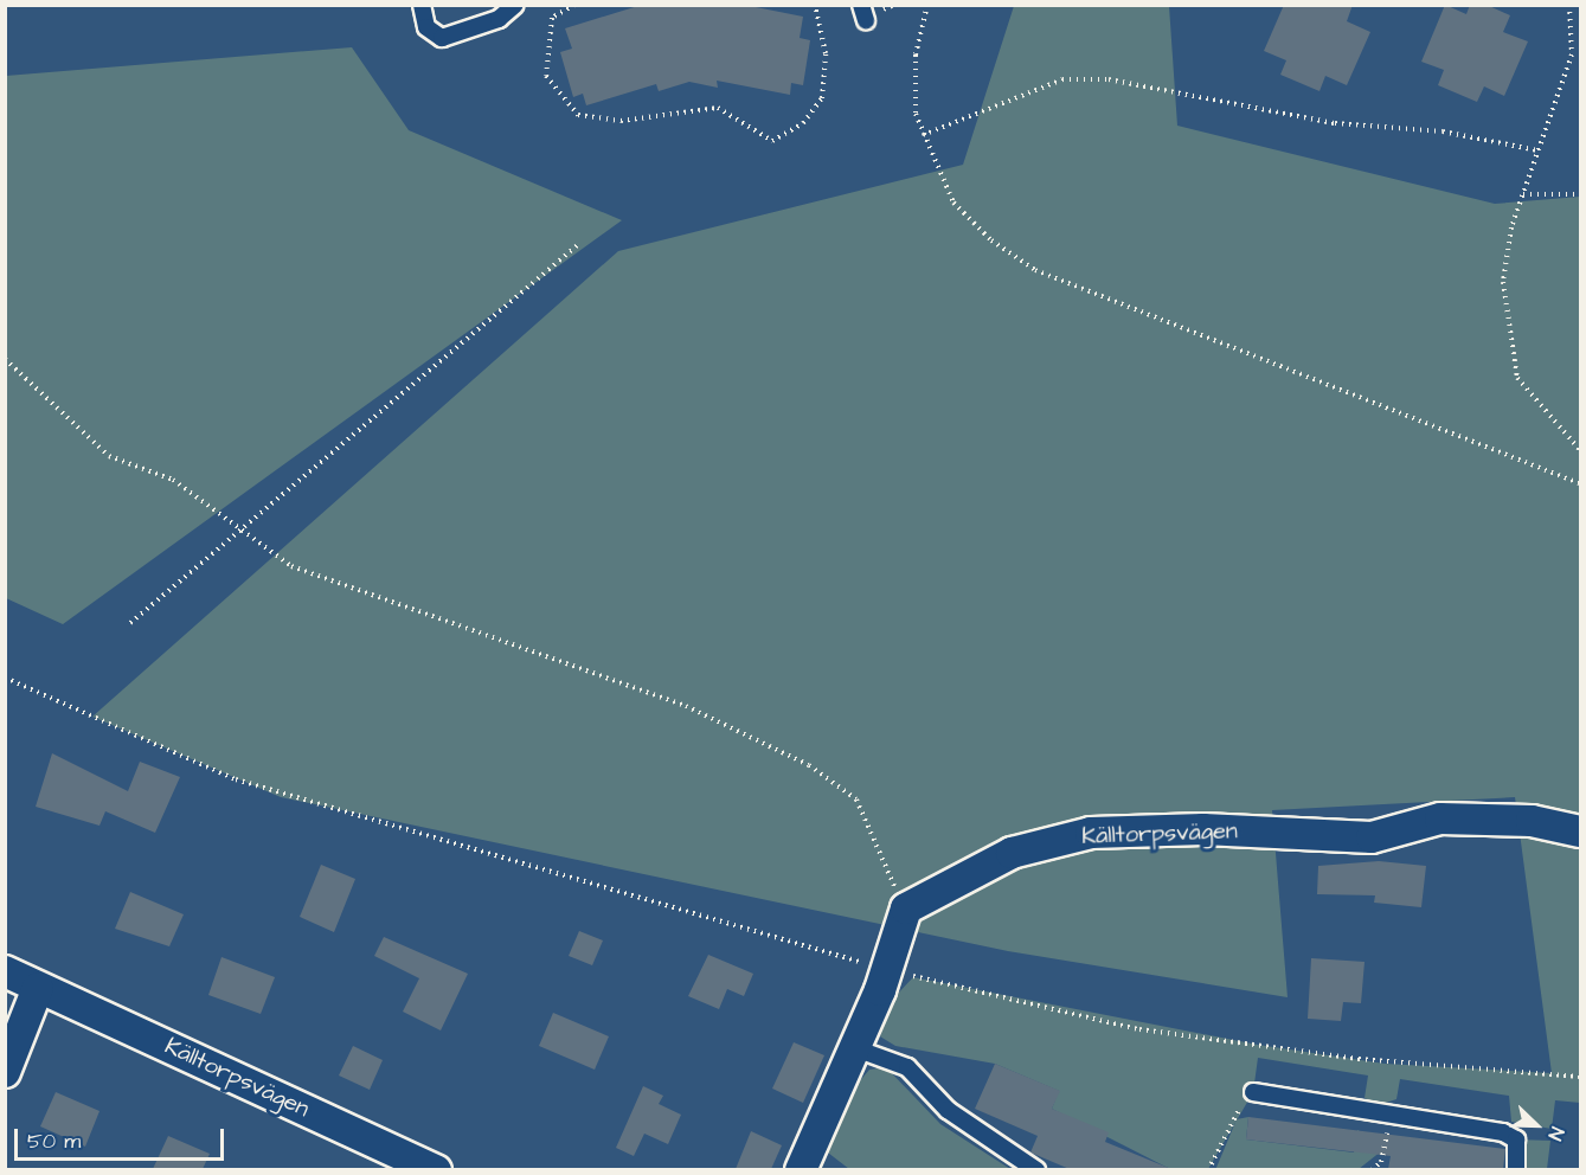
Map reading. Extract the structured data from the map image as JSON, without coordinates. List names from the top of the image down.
{
  "streets": {
    "street": ["Källtorpsvägen"]
  },
  "scale_bar": "50 m",
  "north": "bottom right"
}
